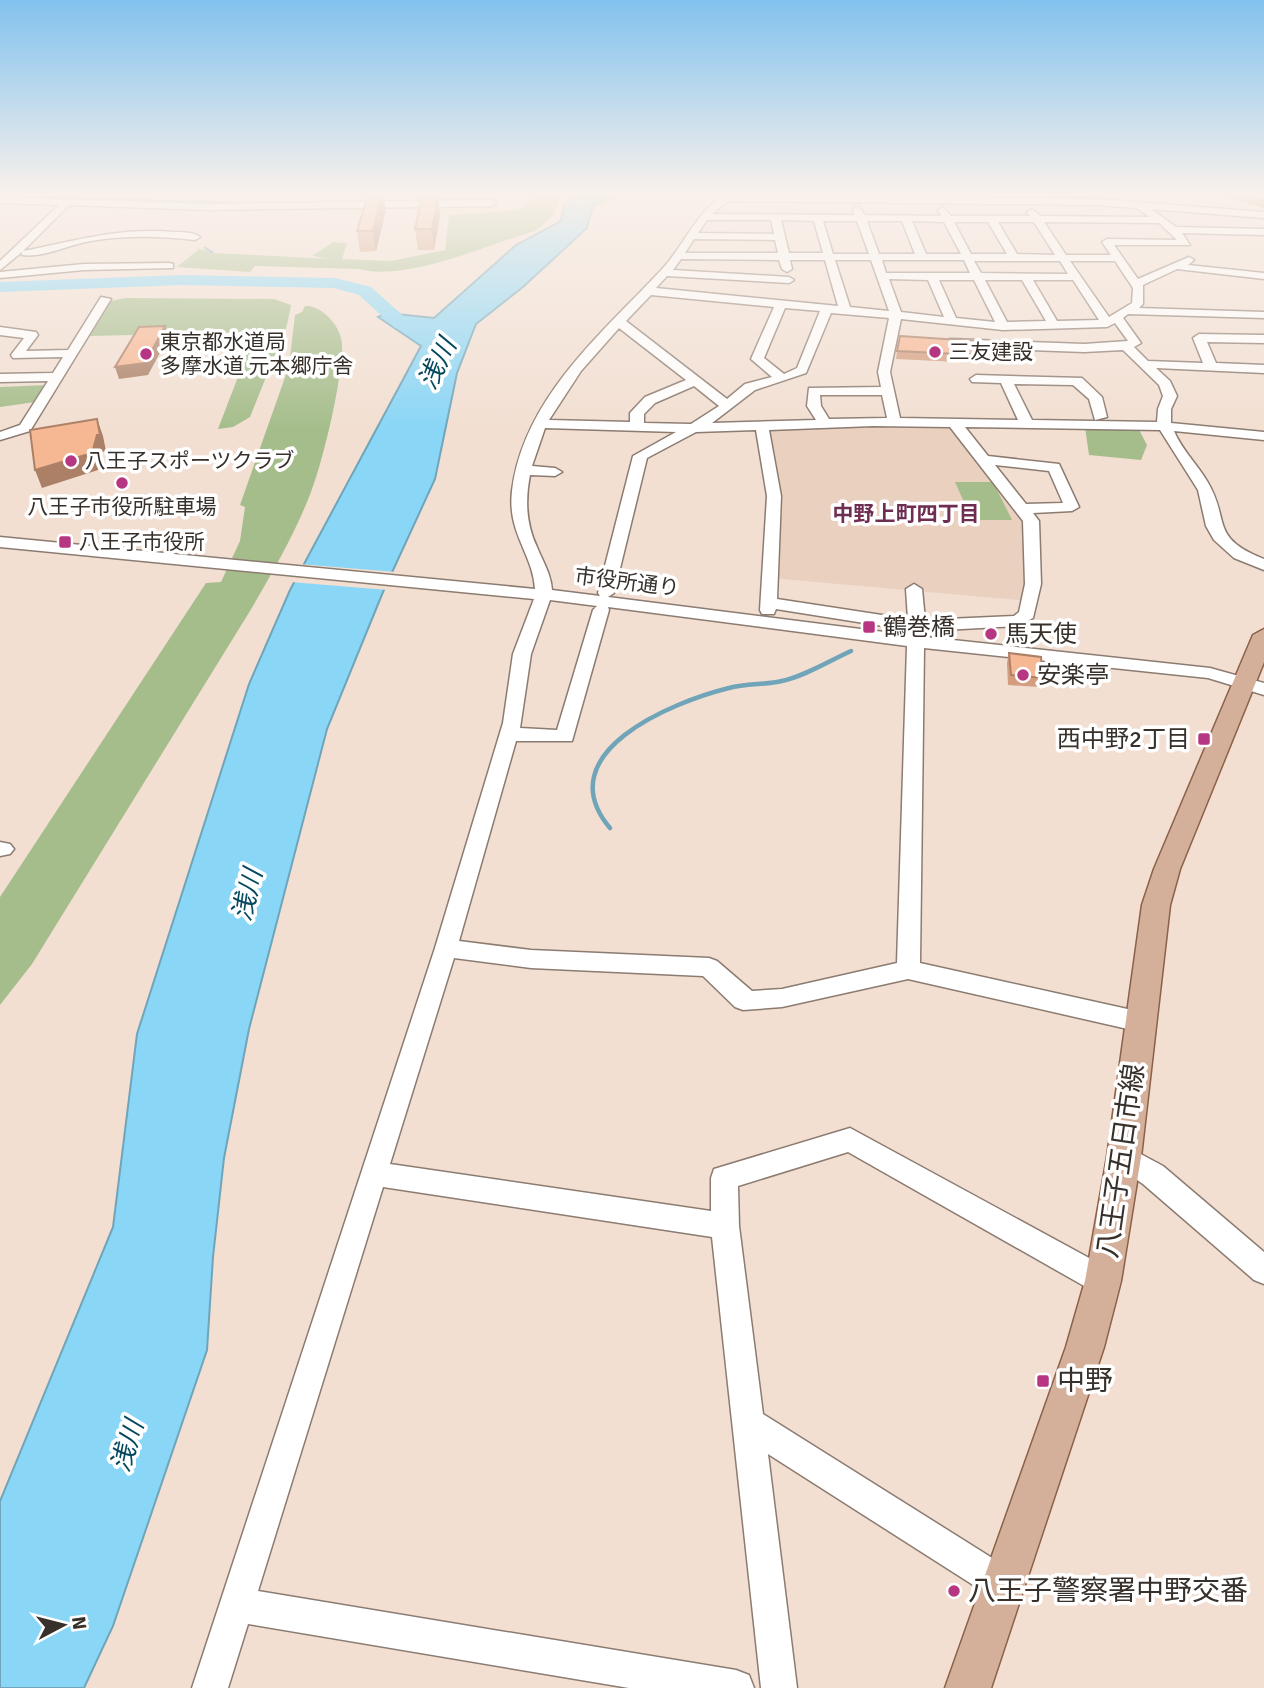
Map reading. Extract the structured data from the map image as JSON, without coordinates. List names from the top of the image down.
{
  "streets": {
    "main road": ["八王子五日市線"],
    "street": ["市役所通り"]
  },
  "crossings": [
    ["市役所通り", "八王子五日市線"]
  ],
  "districts": ["中野上町四丁目"],
  "water": ["浅川"],
  "places": {
    "other": [
      "三友建設",
      "東京都水道局 多摩水道 元本郷庁舎",
      "八王子スポーツクラブ",
      "八王子市役所駐車場",
      "馬天使",
      "安楽亭",
      "八王子警察署中野交番"
    ],
    "transit": [
      "八王子市役所",
      "鶴巻橋",
      "西中野2丁目",
      "中野"
    ]
  },
  "north": "right"
}
